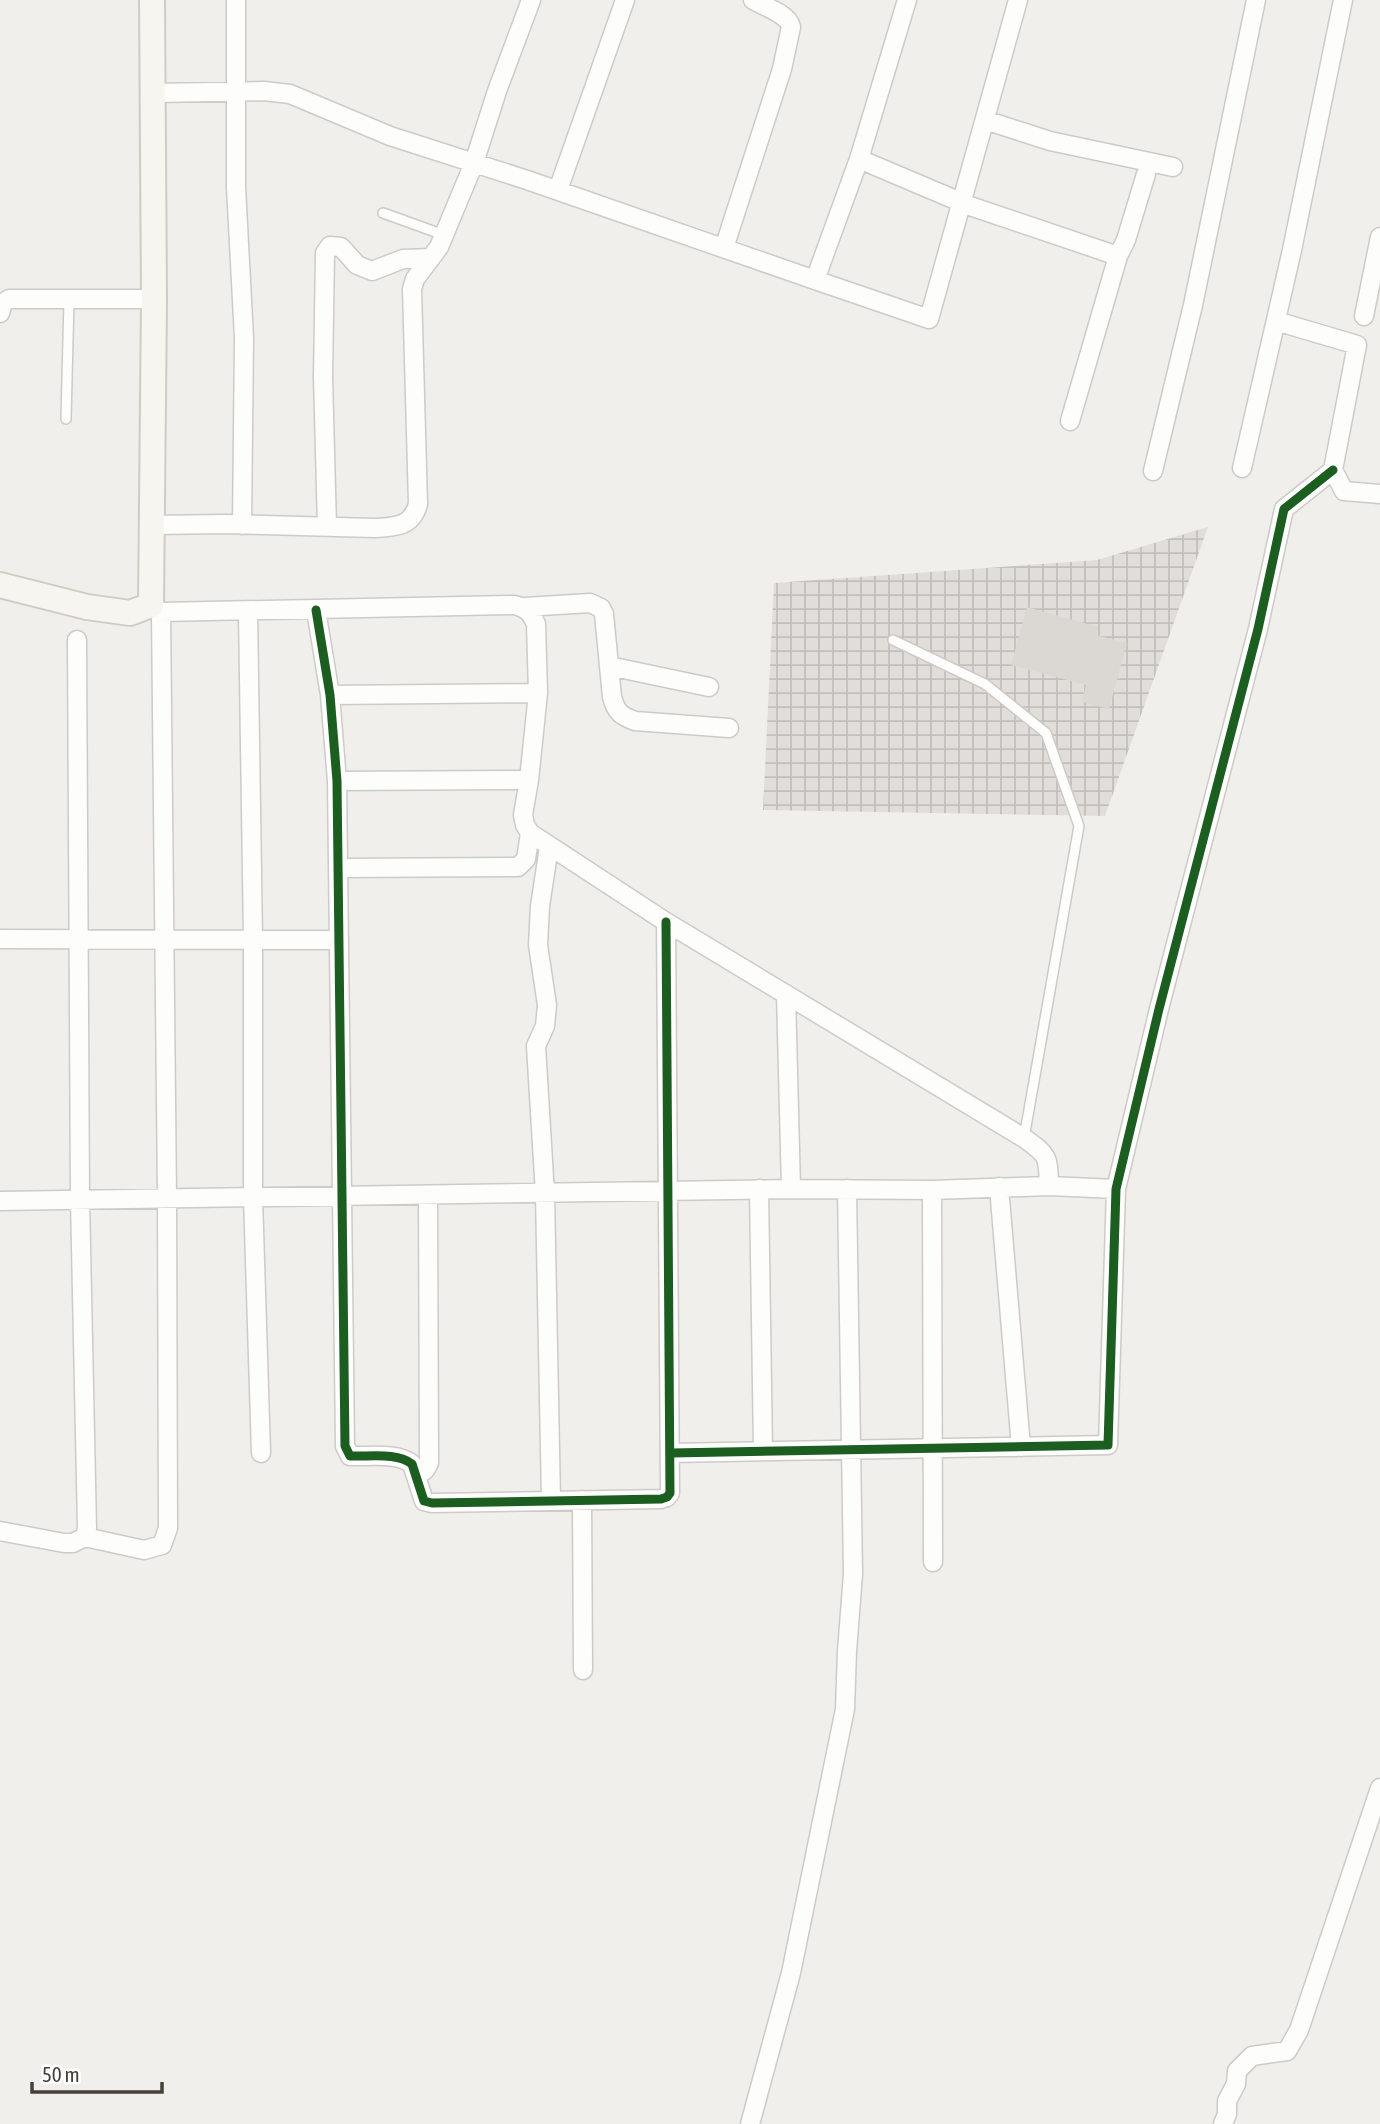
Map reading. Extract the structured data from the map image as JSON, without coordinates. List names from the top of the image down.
{
  "scale_bar": "50 m"
}
